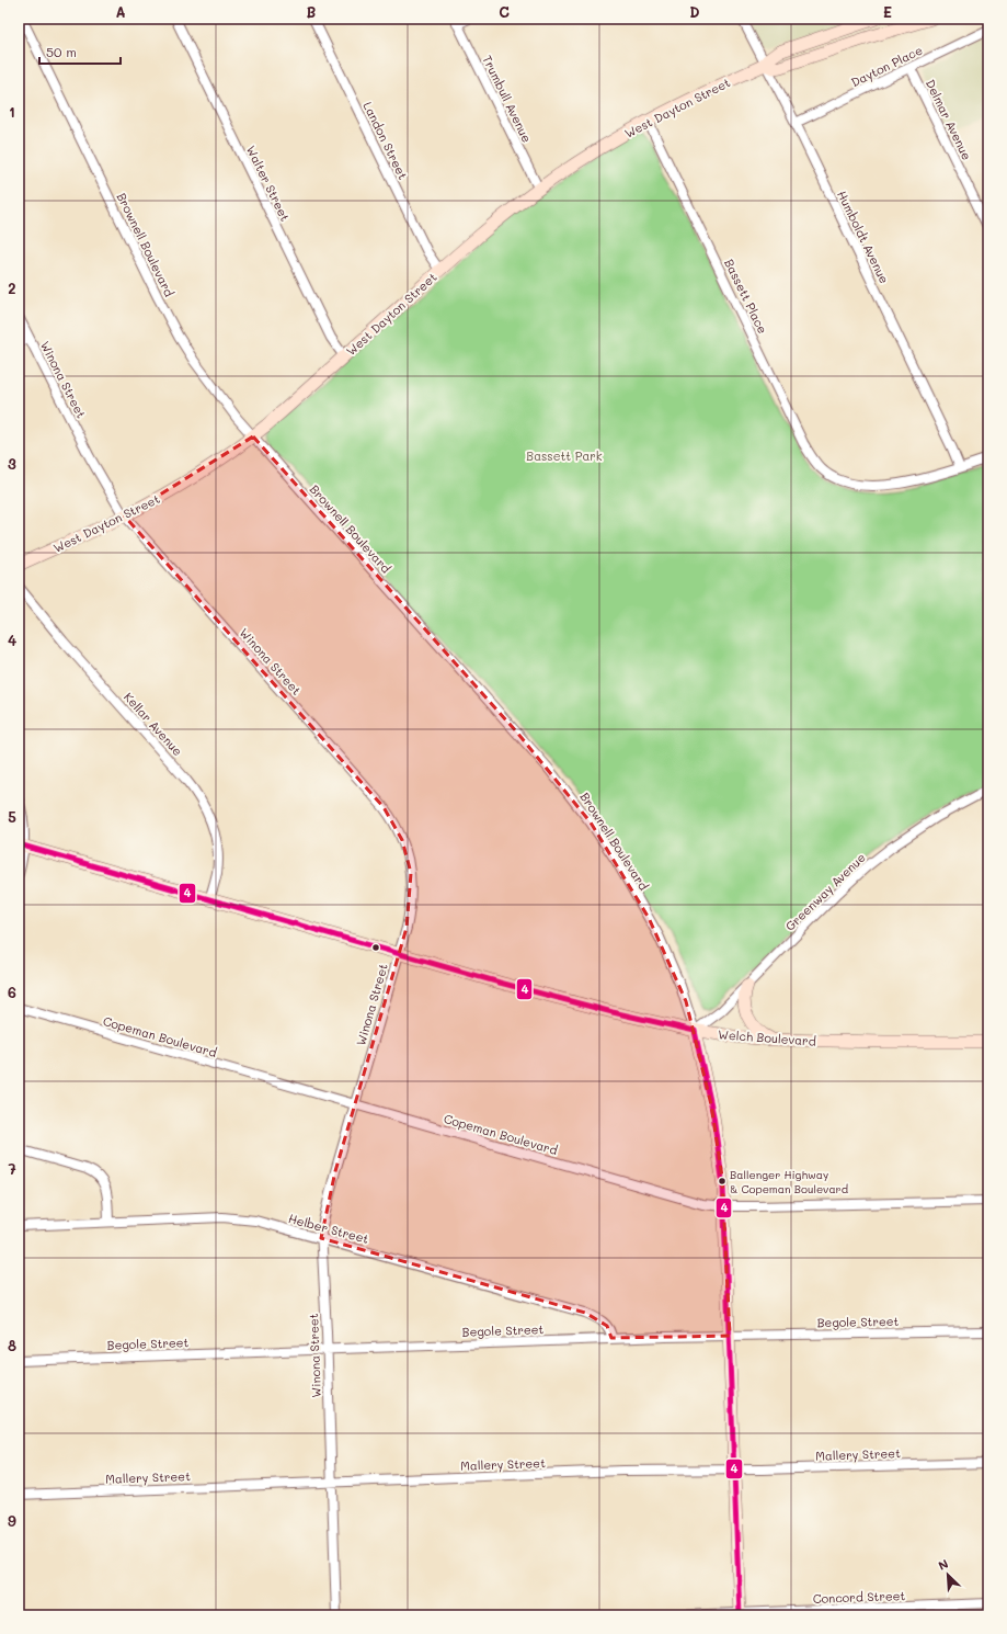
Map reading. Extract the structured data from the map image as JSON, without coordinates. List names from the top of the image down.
{
  "streets": {
    "main road": ["West Dayton Street", "Welch Boulevard"],
    "street": [
      "Dayton Place",
      "Trumbull Avenue",
      "Delmar Avenue",
      "Landon Street",
      "Walter Street",
      "Humboldt Avenue",
      "Brownell Boulevard",
      "Bassett Place",
      "Winona Street",
      "Kellar Avenue",
      "Greenway Avenue",
      "Copeman Boulevard",
      "Helber Street",
      "Begole Street",
      "Mallery Street",
      "Concord Street"
    ]
  },
  "crossings": [
    ["Dayton Place", "Delmar Avenue"],
    ["Dayton Place", "Humboldt Avenue"],
    ["Trumbull Avenue", "West Dayton Street"],
    ["West Dayton Street", "Landon Street"],
    ["West Dayton Street", "Walter Street"],
    ["West Dayton Street", "Humboldt Avenue"],
    ["West Dayton Street", "Brownell Boulevard"],
    ["West Dayton Street", "Bassett Place"],
    ["West Dayton Street", "Winona Street"],
    ["Humboldt Avenue", "Bassett Place"],
    ["Brownell Boulevard", "Greenway Avenue"],
    ["Brownell Boulevard", "Welch Boulevard"],
    ["Winona Street", "Copeman Boulevard"],
    ["Winona Street", "Welch Boulevard"],
    ["Winona Street", "Helber Street"],
    ["Winona Street", "Begole Street"],
    ["Winona Street", "Mallery Street"],
    ["Kellar Avenue", "Welch Boulevard"],
    ["Greenway Avenue", "Welch Boulevard"],
    ["Helber Street", "Begole Street"]
  ],
  "parks": ["Bassett Park"],
  "places": ["Ballenger Highway & Copeman Boulevard"],
  "lines": ["transit line 4"],
  "scale_bar": "50 m",
  "north": "top left",
  "grid": {
    "columns": [
      "A",
      "B",
      "C",
      "D",
      "E"
    ],
    "rows": [
      "1",
      "2",
      "3",
      "4",
      "5",
      "6",
      "7",
      "8",
      "9"
    ]
  }
}
